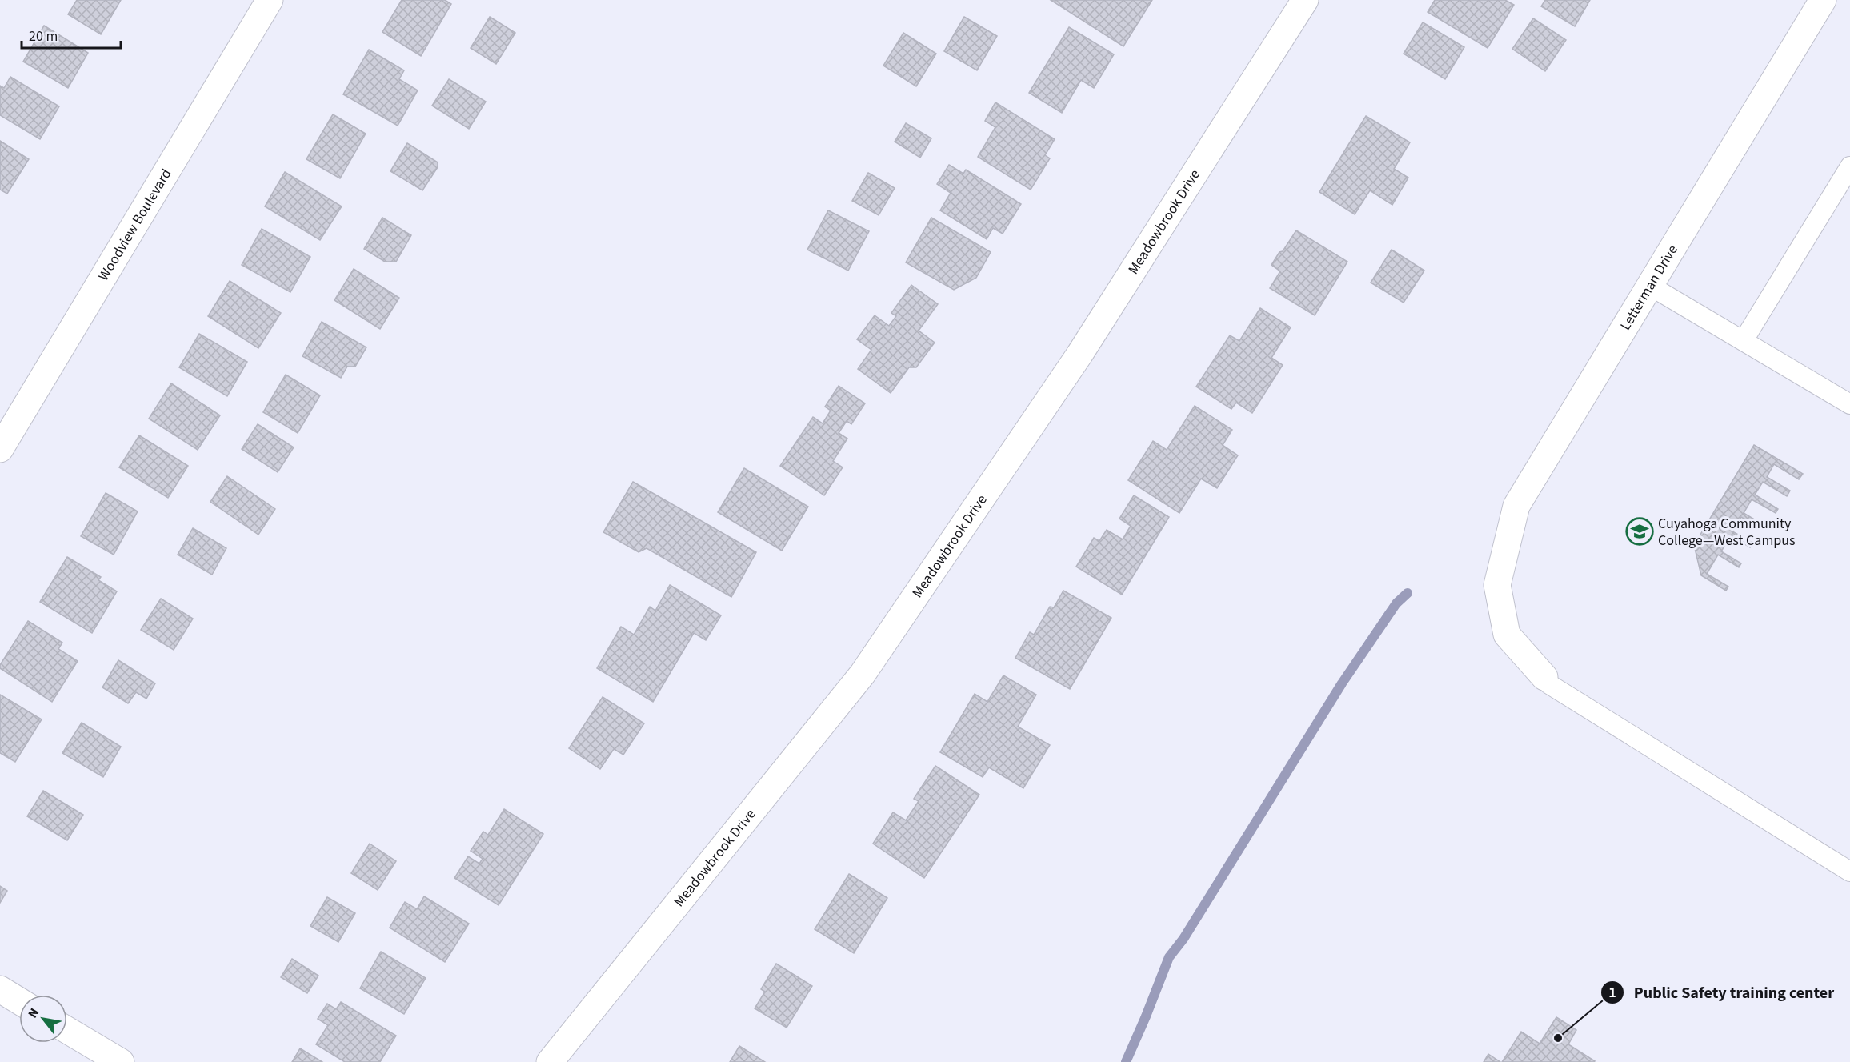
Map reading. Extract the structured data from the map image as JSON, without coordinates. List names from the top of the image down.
{
  "streets": {
    "street": ["Meadowbrook Drive", "Woodview Boulevard", "Letterman Drive"]
  },
  "places": {
    "school or university": ["Cuyahoga Community College—West Campus"],
    "other": ["Public Safety training center"]
  },
  "scale_bar": "20 m",
  "north": "top left"
}
